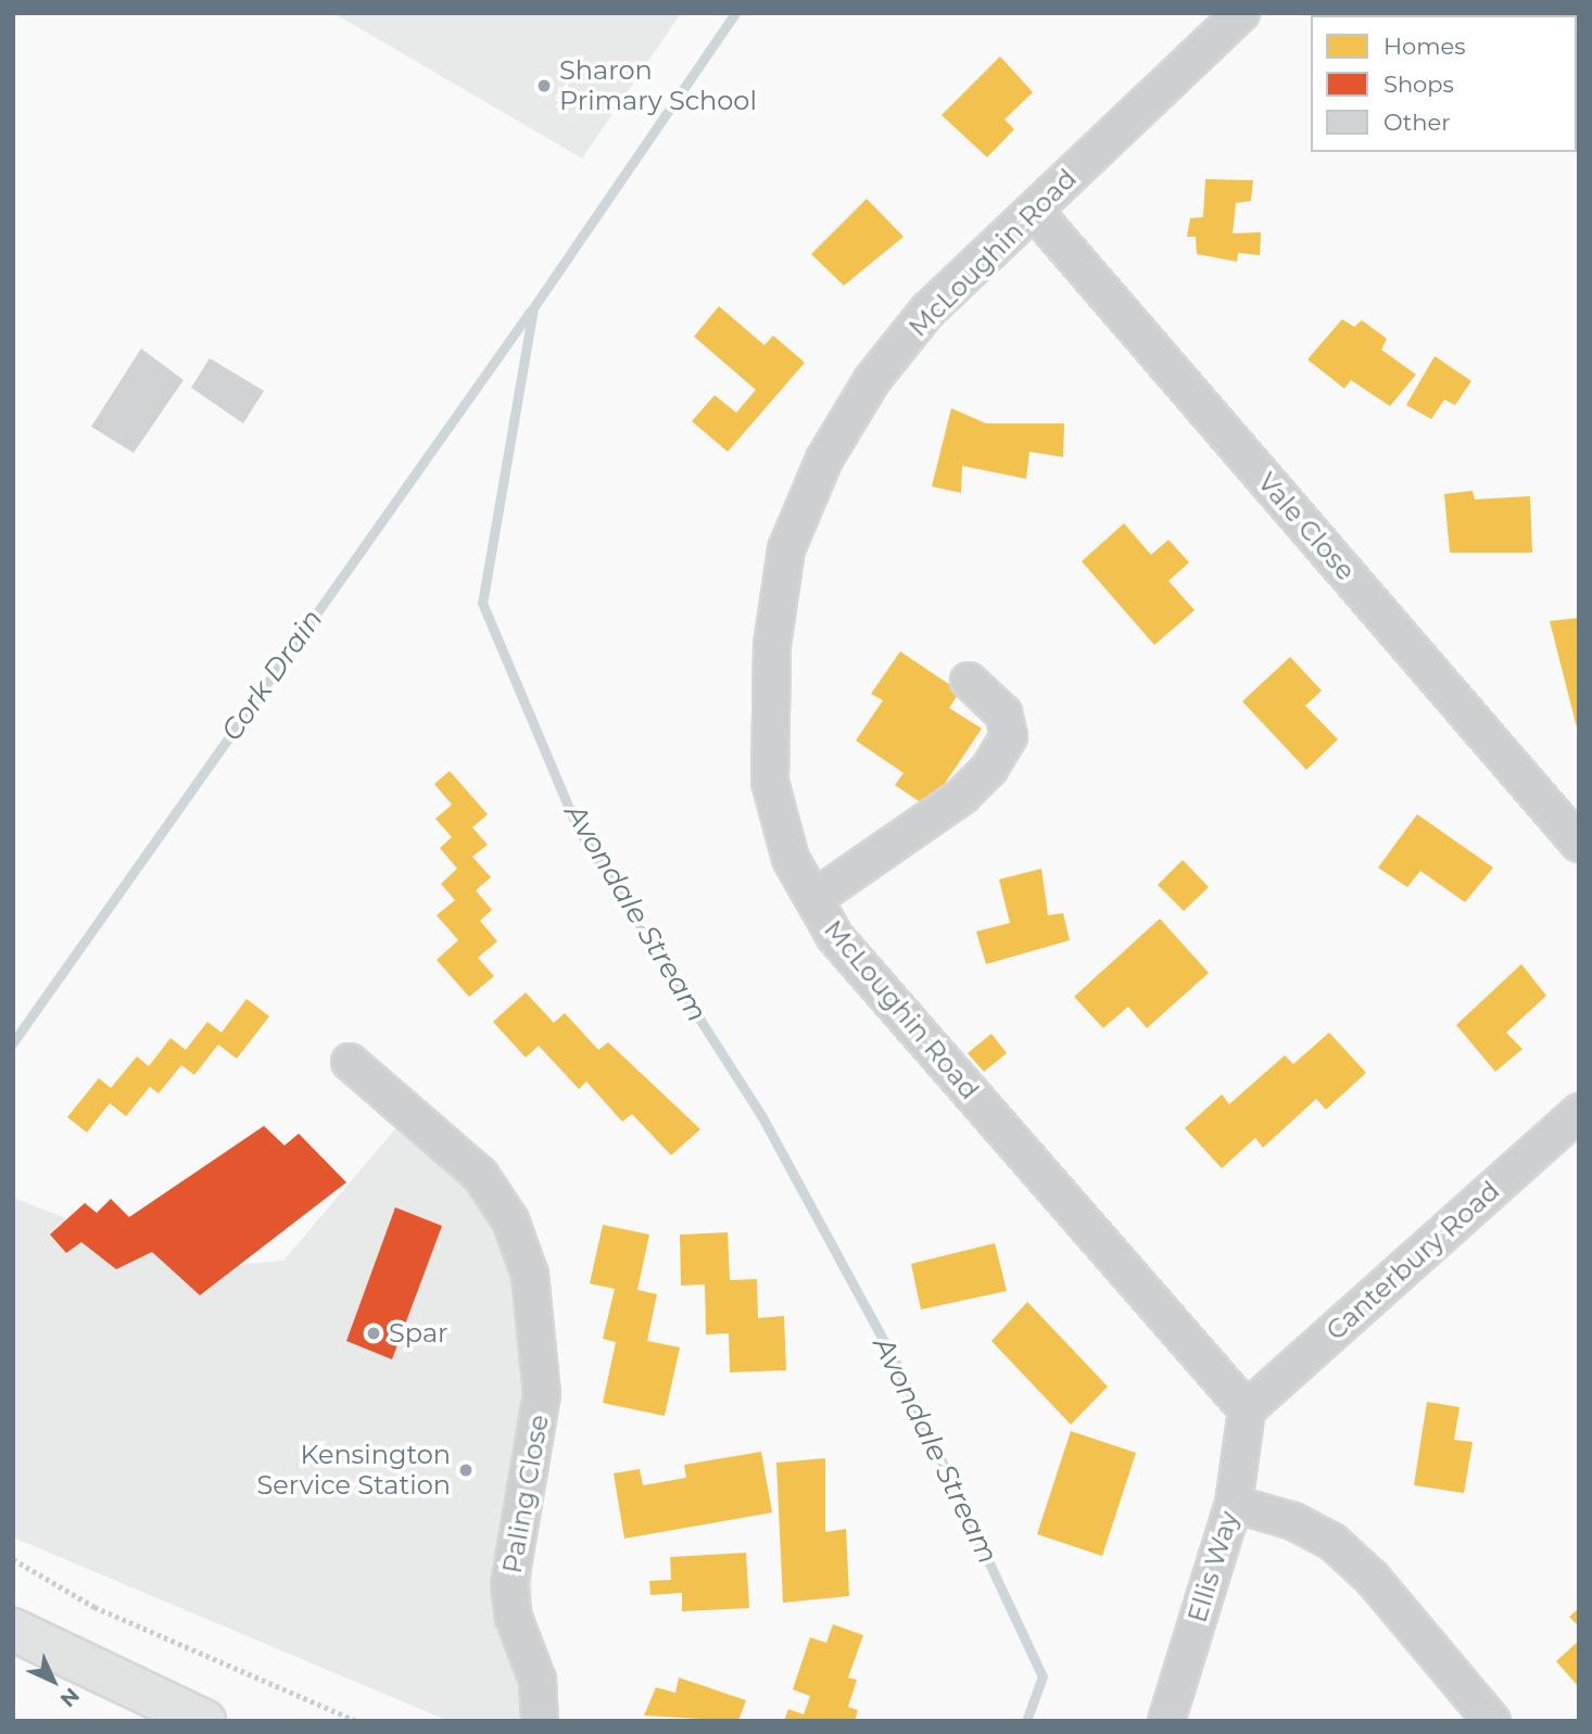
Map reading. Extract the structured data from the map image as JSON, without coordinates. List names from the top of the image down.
{
  "streets": {
    "street": [
      "McLoughin Road",
      "Vale Close",
      "Canterbury Road",
      "Paling Close",
      "Ellis Way"
    ]
  },
  "crossings": [
    ["McLoughin Road", "Vale Close"],
    ["McLoughin Road", "Canterbury Road"],
    ["McLoughin Road", "Ellis Way"],
    ["Canterbury Road", "Ellis Way"]
  ],
  "water": ["Cork Drain", "Avondale Stream"],
  "places": ["Sharon Primary School", "Spar", "Kensington Service Station"],
  "legend": ["Homes", "Shops", "Other"],
  "north": "bottom right"
}
